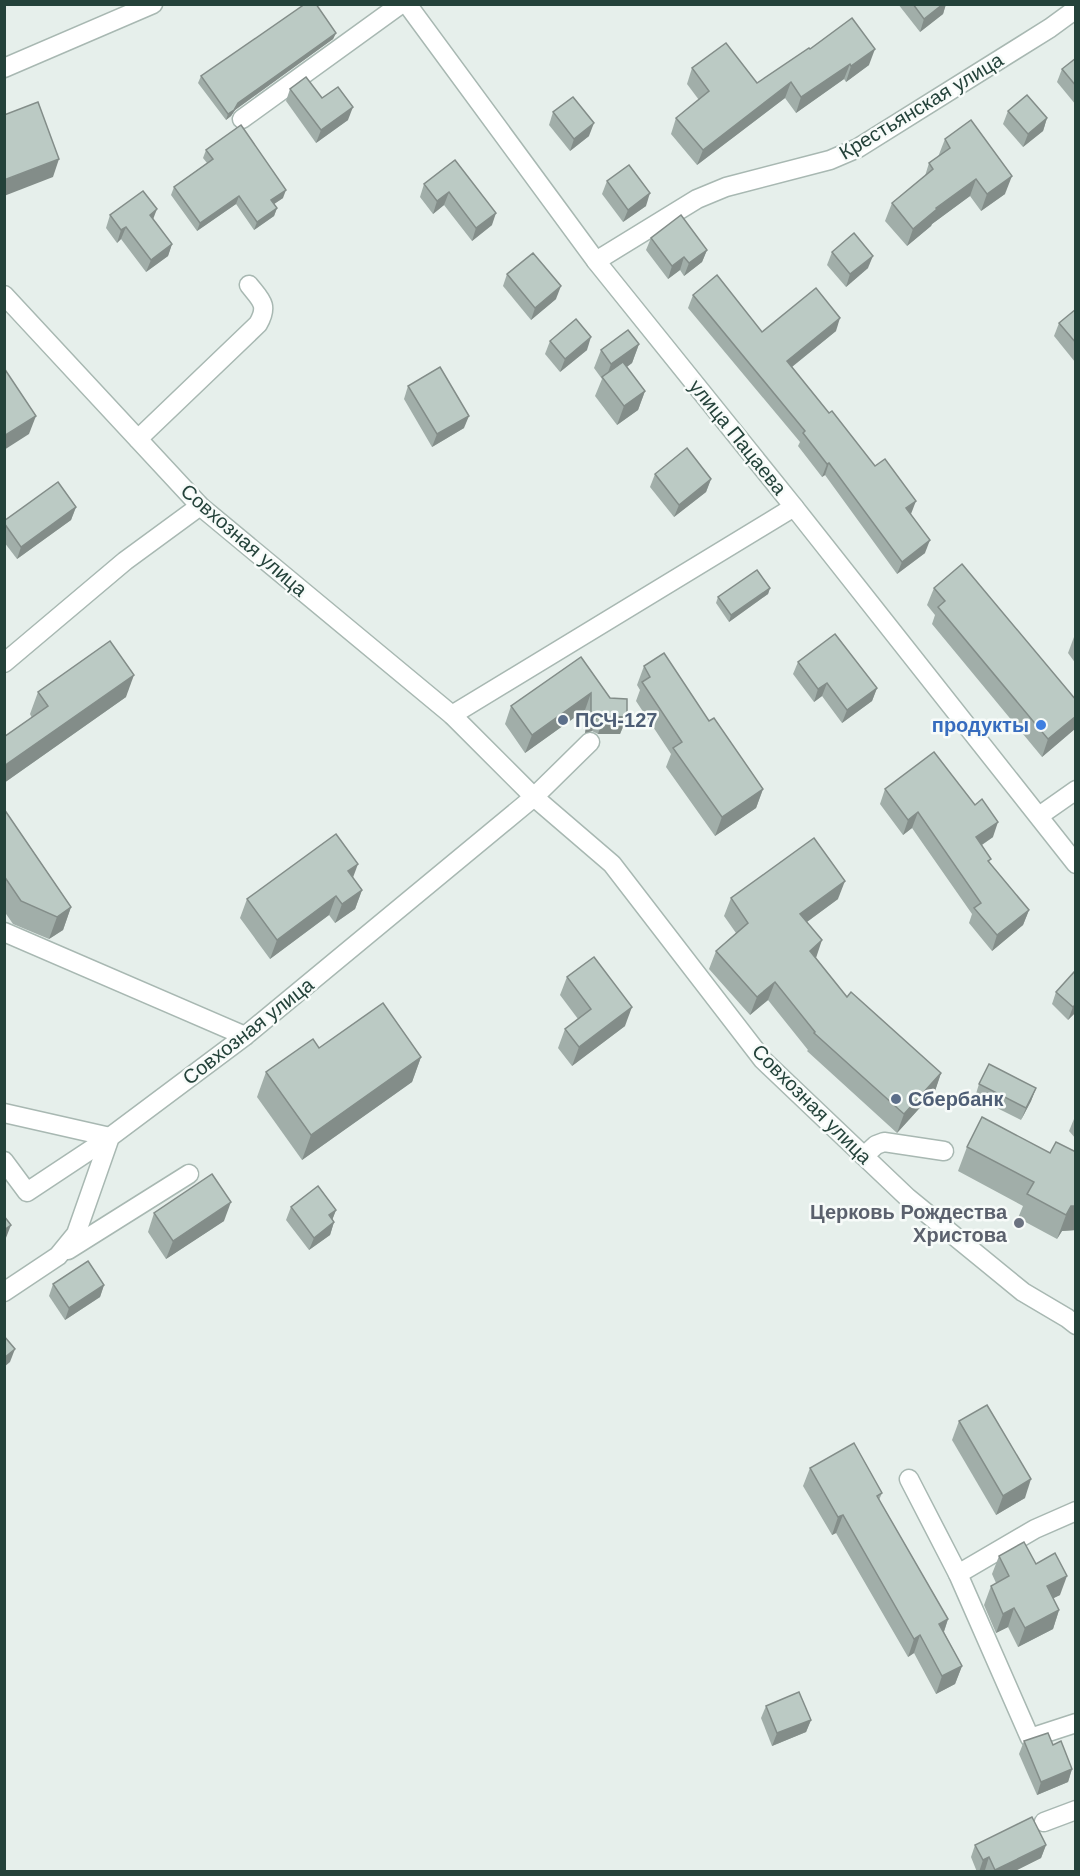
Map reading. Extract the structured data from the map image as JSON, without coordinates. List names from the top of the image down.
{
  "streets": {
    "street": ["Крестьянская улица", "улица Пацаева", "Совхозная улица"]
  },
  "crossings": [
    ["Крестьянская улица", "улица Пацаева"]
  ],
  "places": [
    "ПСЧ-127",
    "продукты",
    "Сбербанк",
    "Церковь Рождества Христова"
  ]
}
